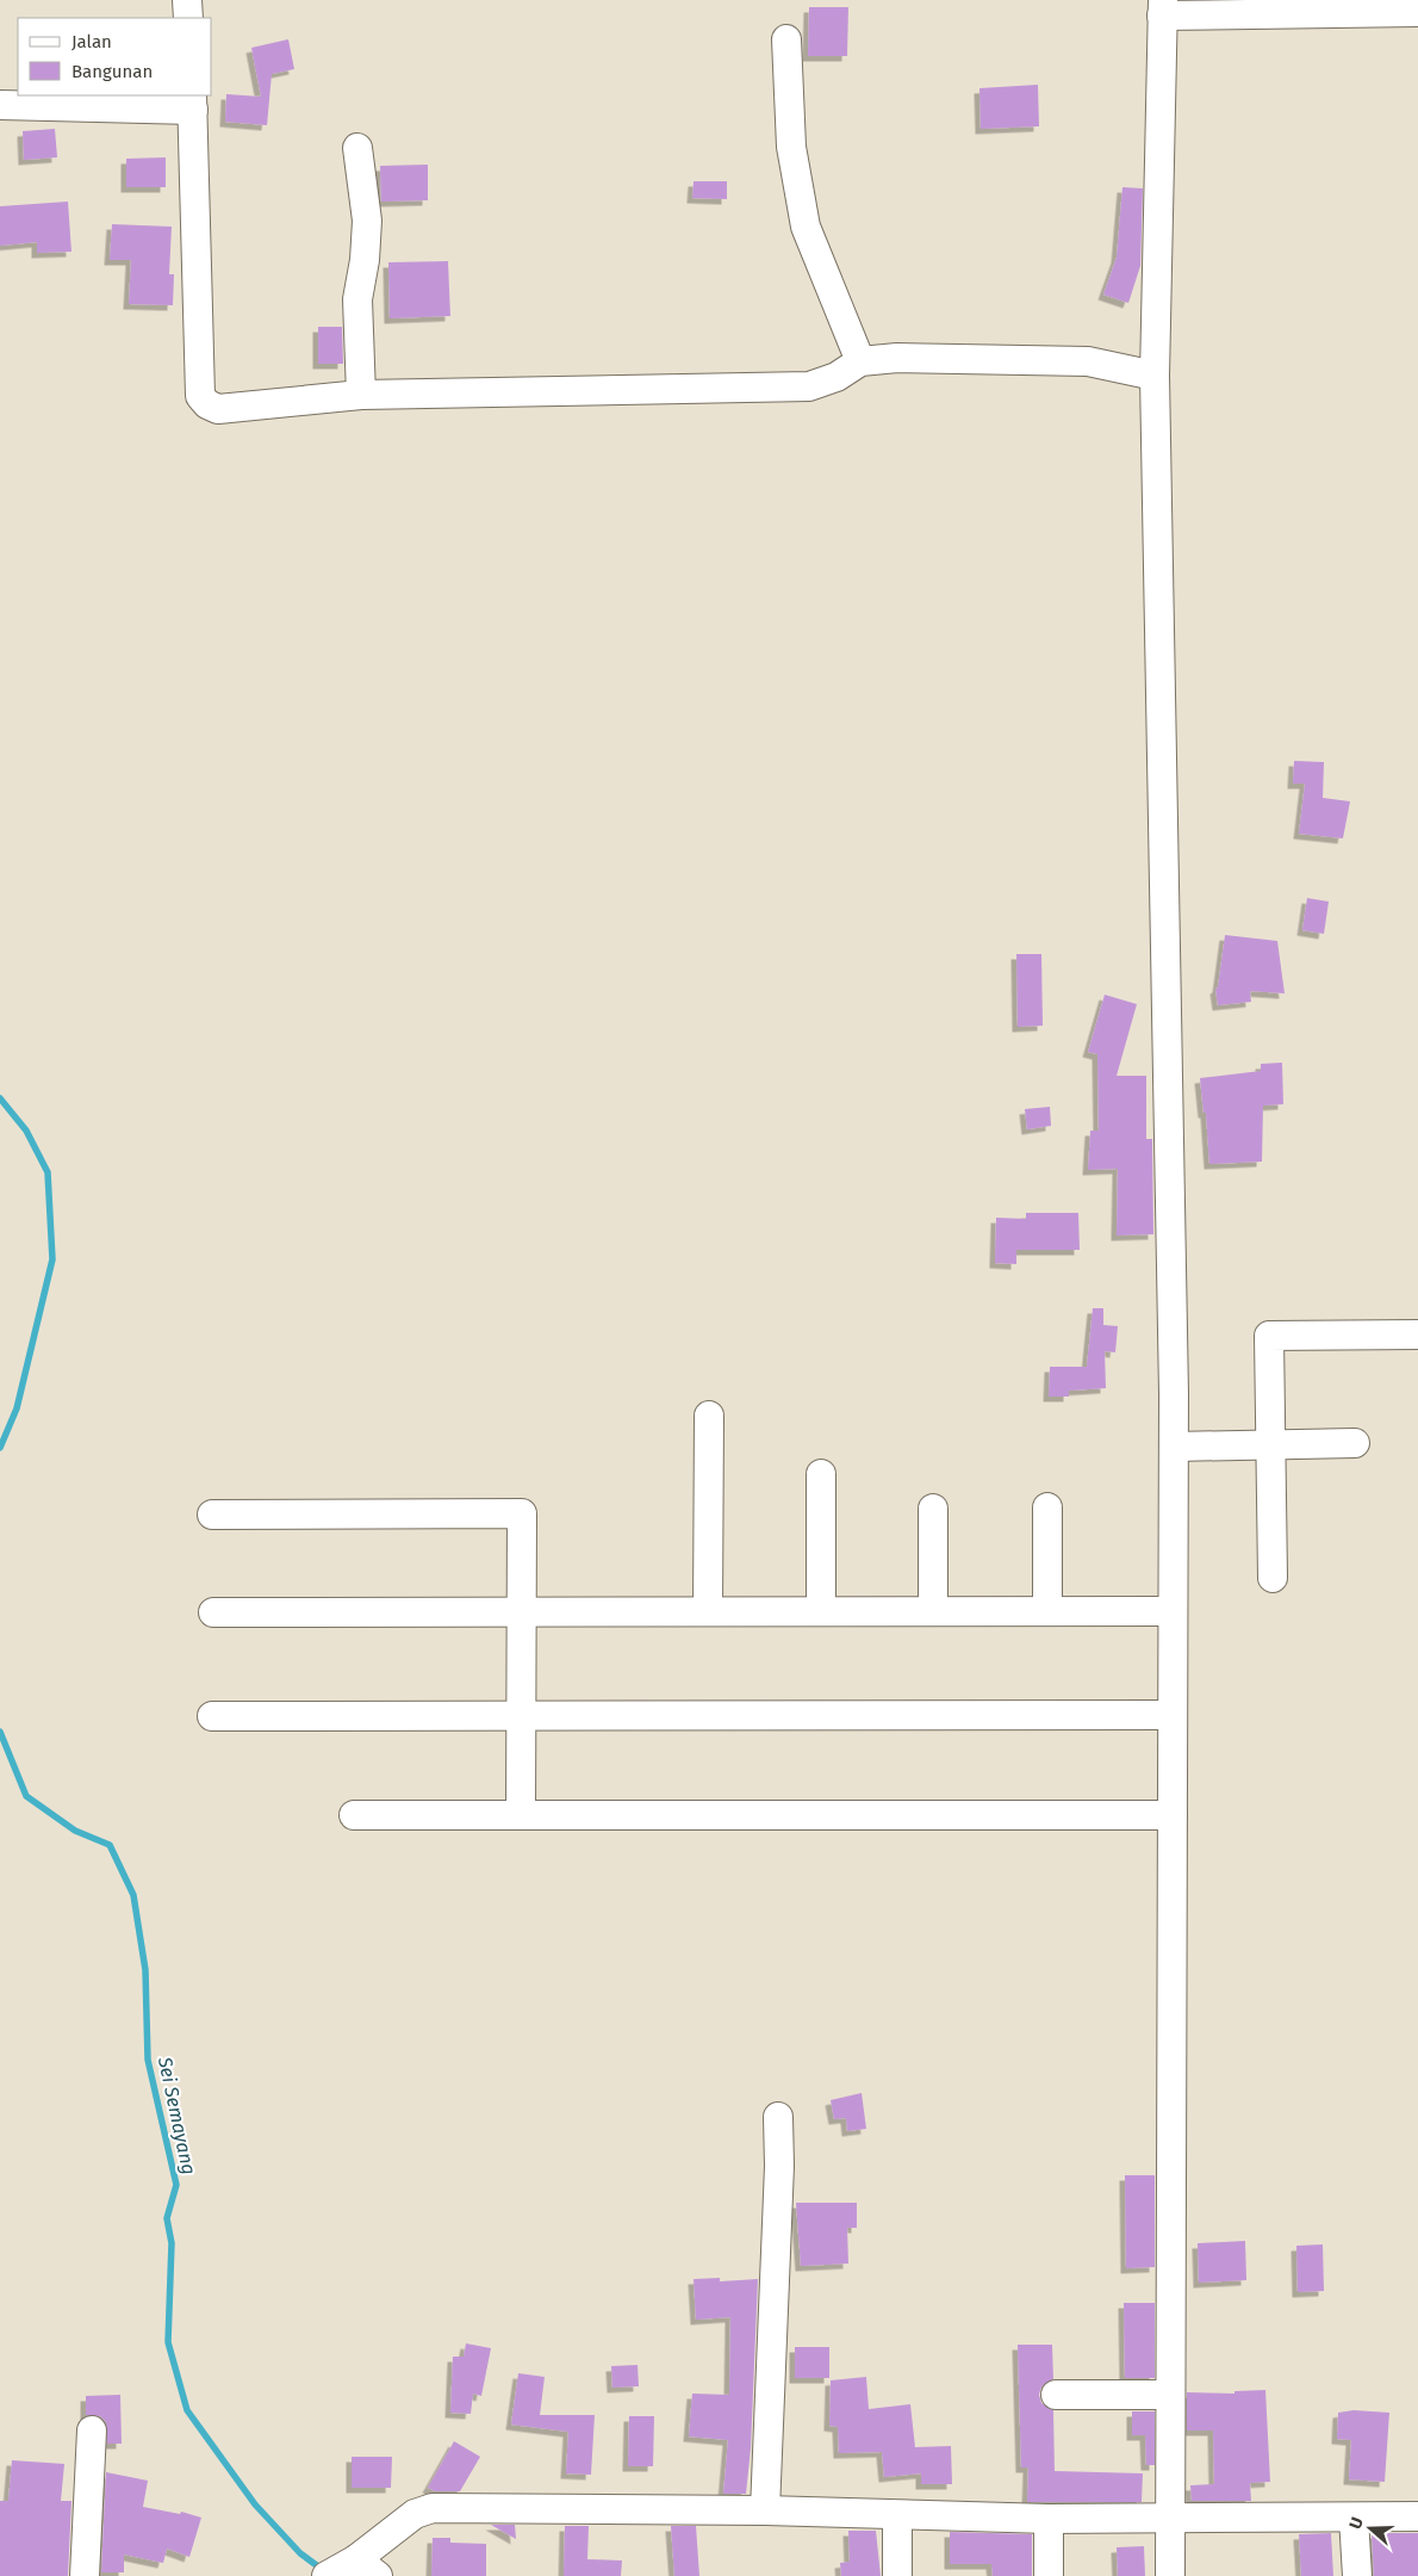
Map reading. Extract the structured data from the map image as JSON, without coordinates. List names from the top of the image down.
{
  "water": ["Sei Semayang"],
  "legend": ["Jalan", "Bangunan"],
  "north": "left"
}
